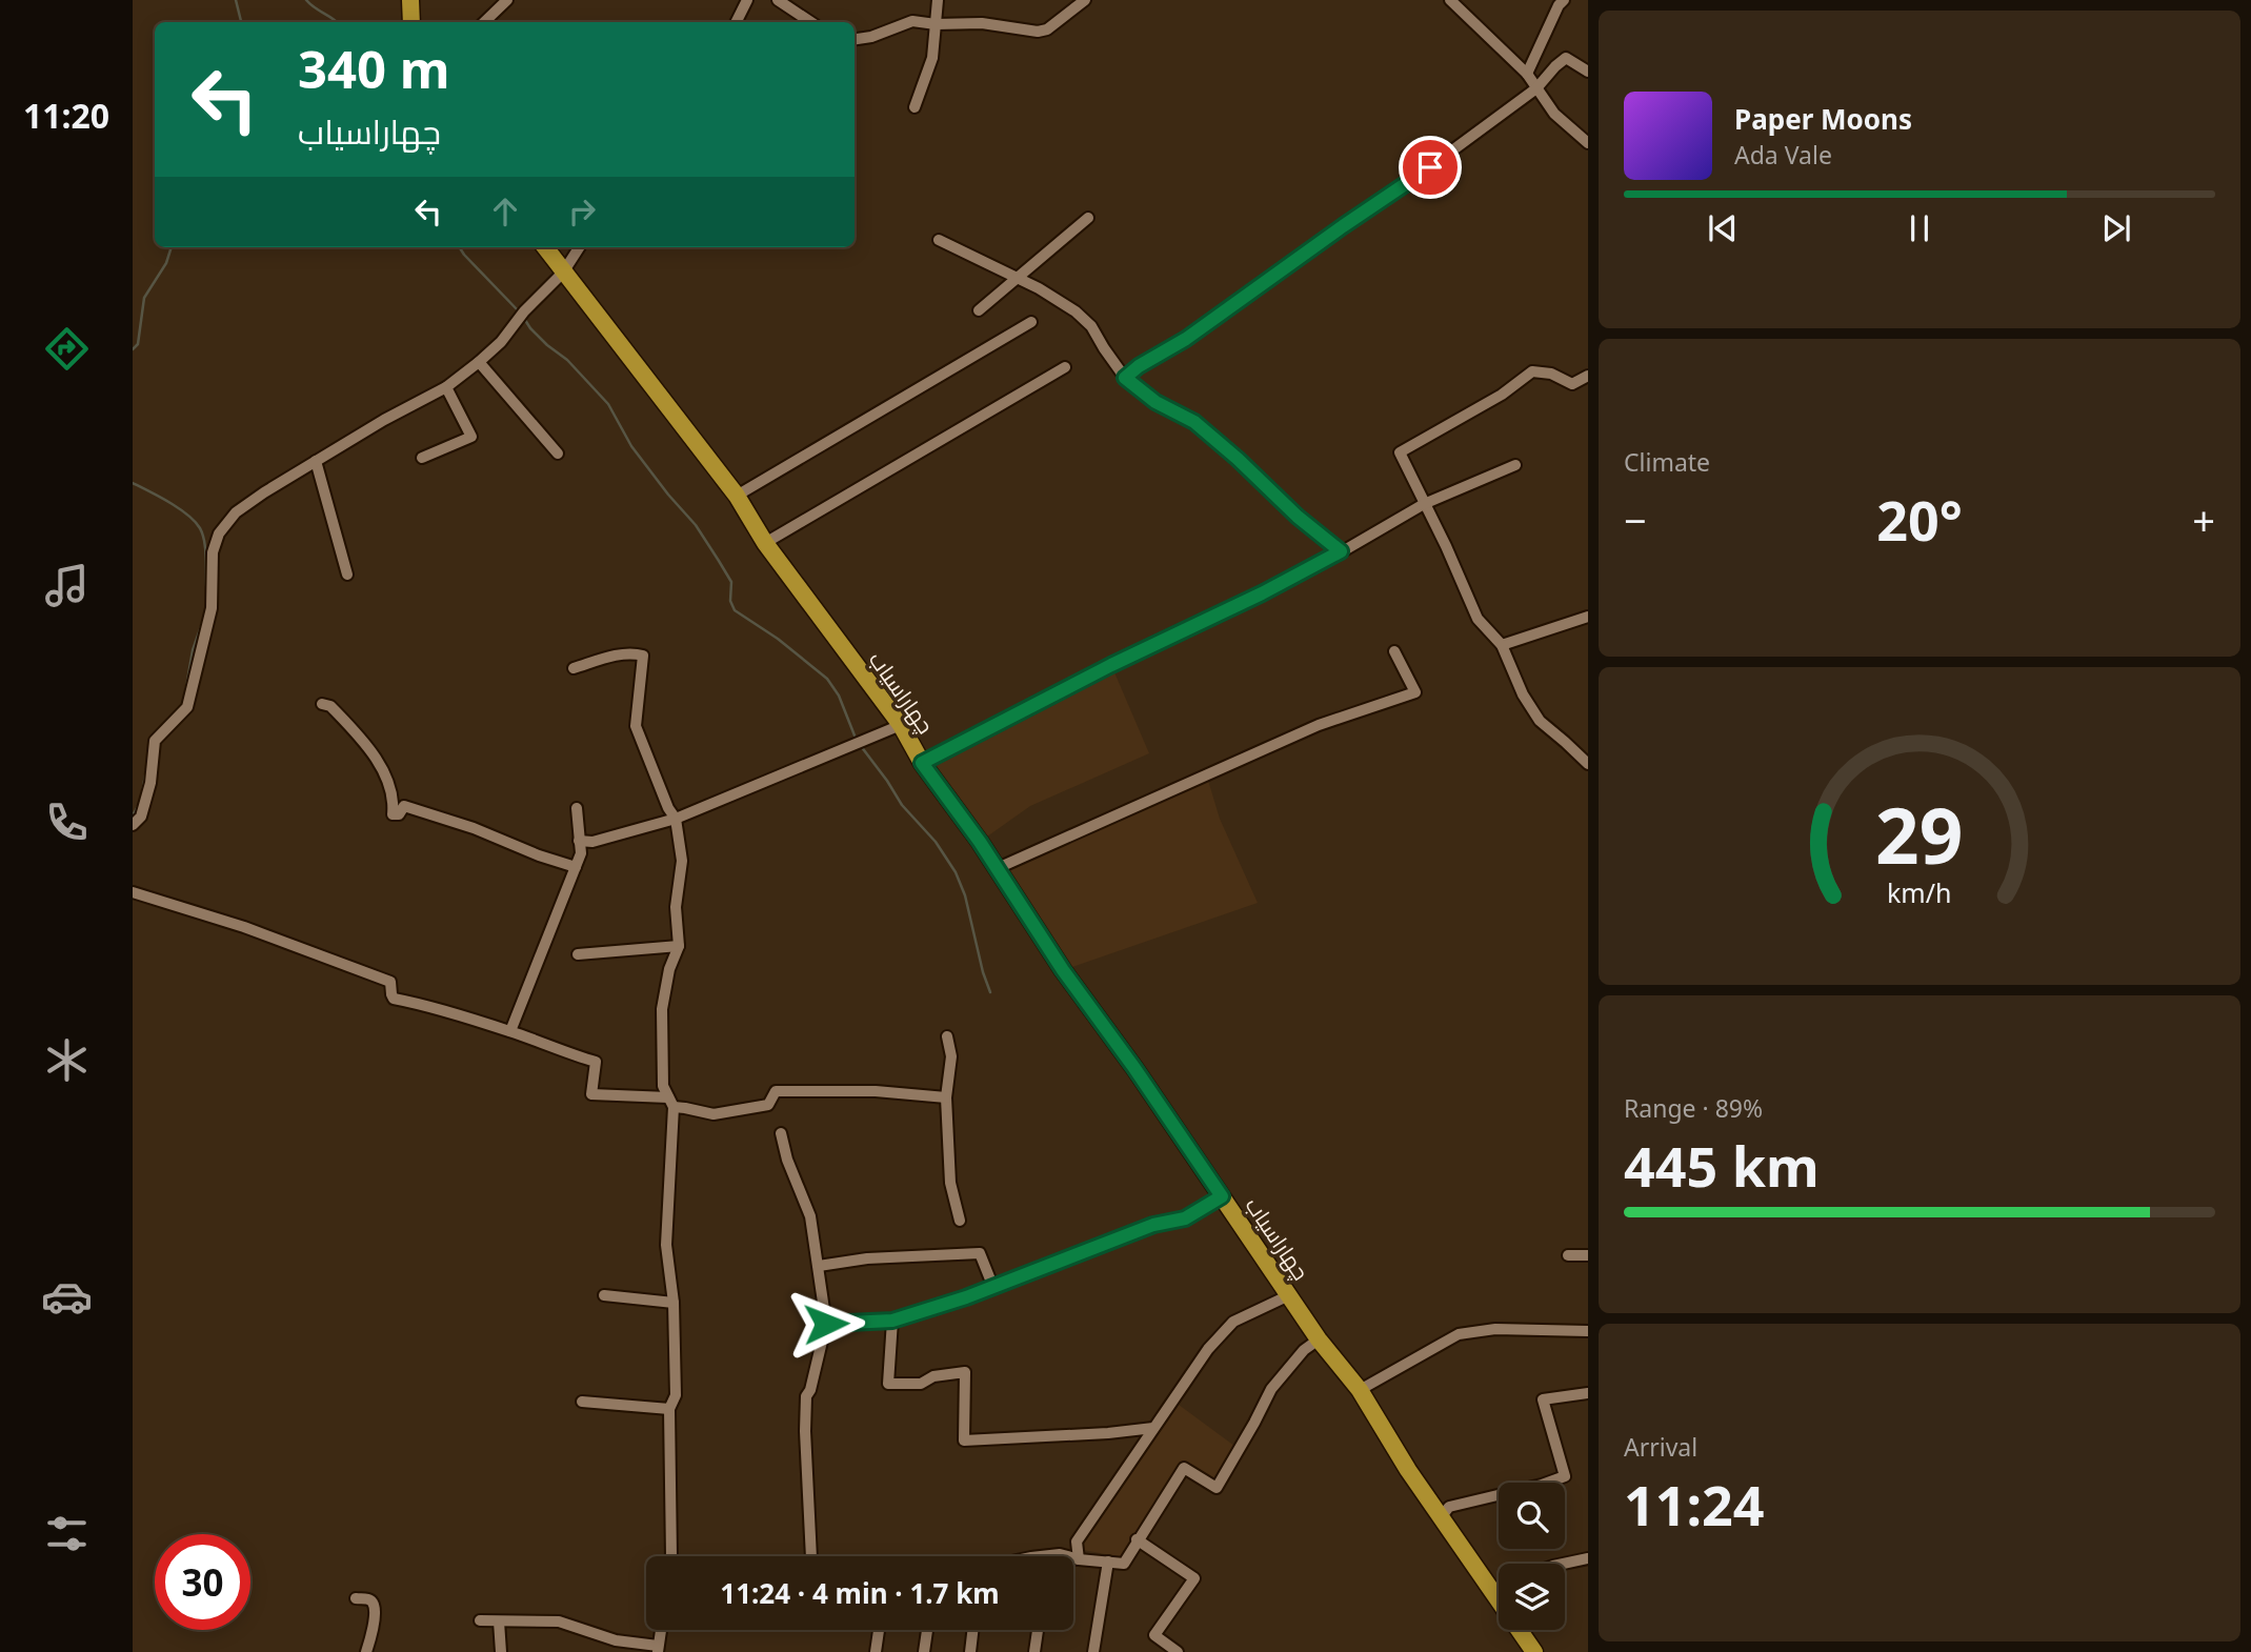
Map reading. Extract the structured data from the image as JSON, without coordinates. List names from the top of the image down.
{
  "streets": {
    "highway": ["چهاراسیاب"]
  },
  "page": {
    "tabs": "11:20",
    "turn": ["340 m", "چهاراسیاب"],
    "song": ["Paper Moons", "Ada Vale"],
    "tile": [
      "Climate",
      ["Range · 89%", "445 km"],
      ["Arrival", "11:24"]
    ],
    "heat": ["−", "20°", "+"],
    "limit": "30",
    "trip": "11:24 · 4 min · 1.7 km",
    "gauge": ["29", "km/h"]
  }
}
